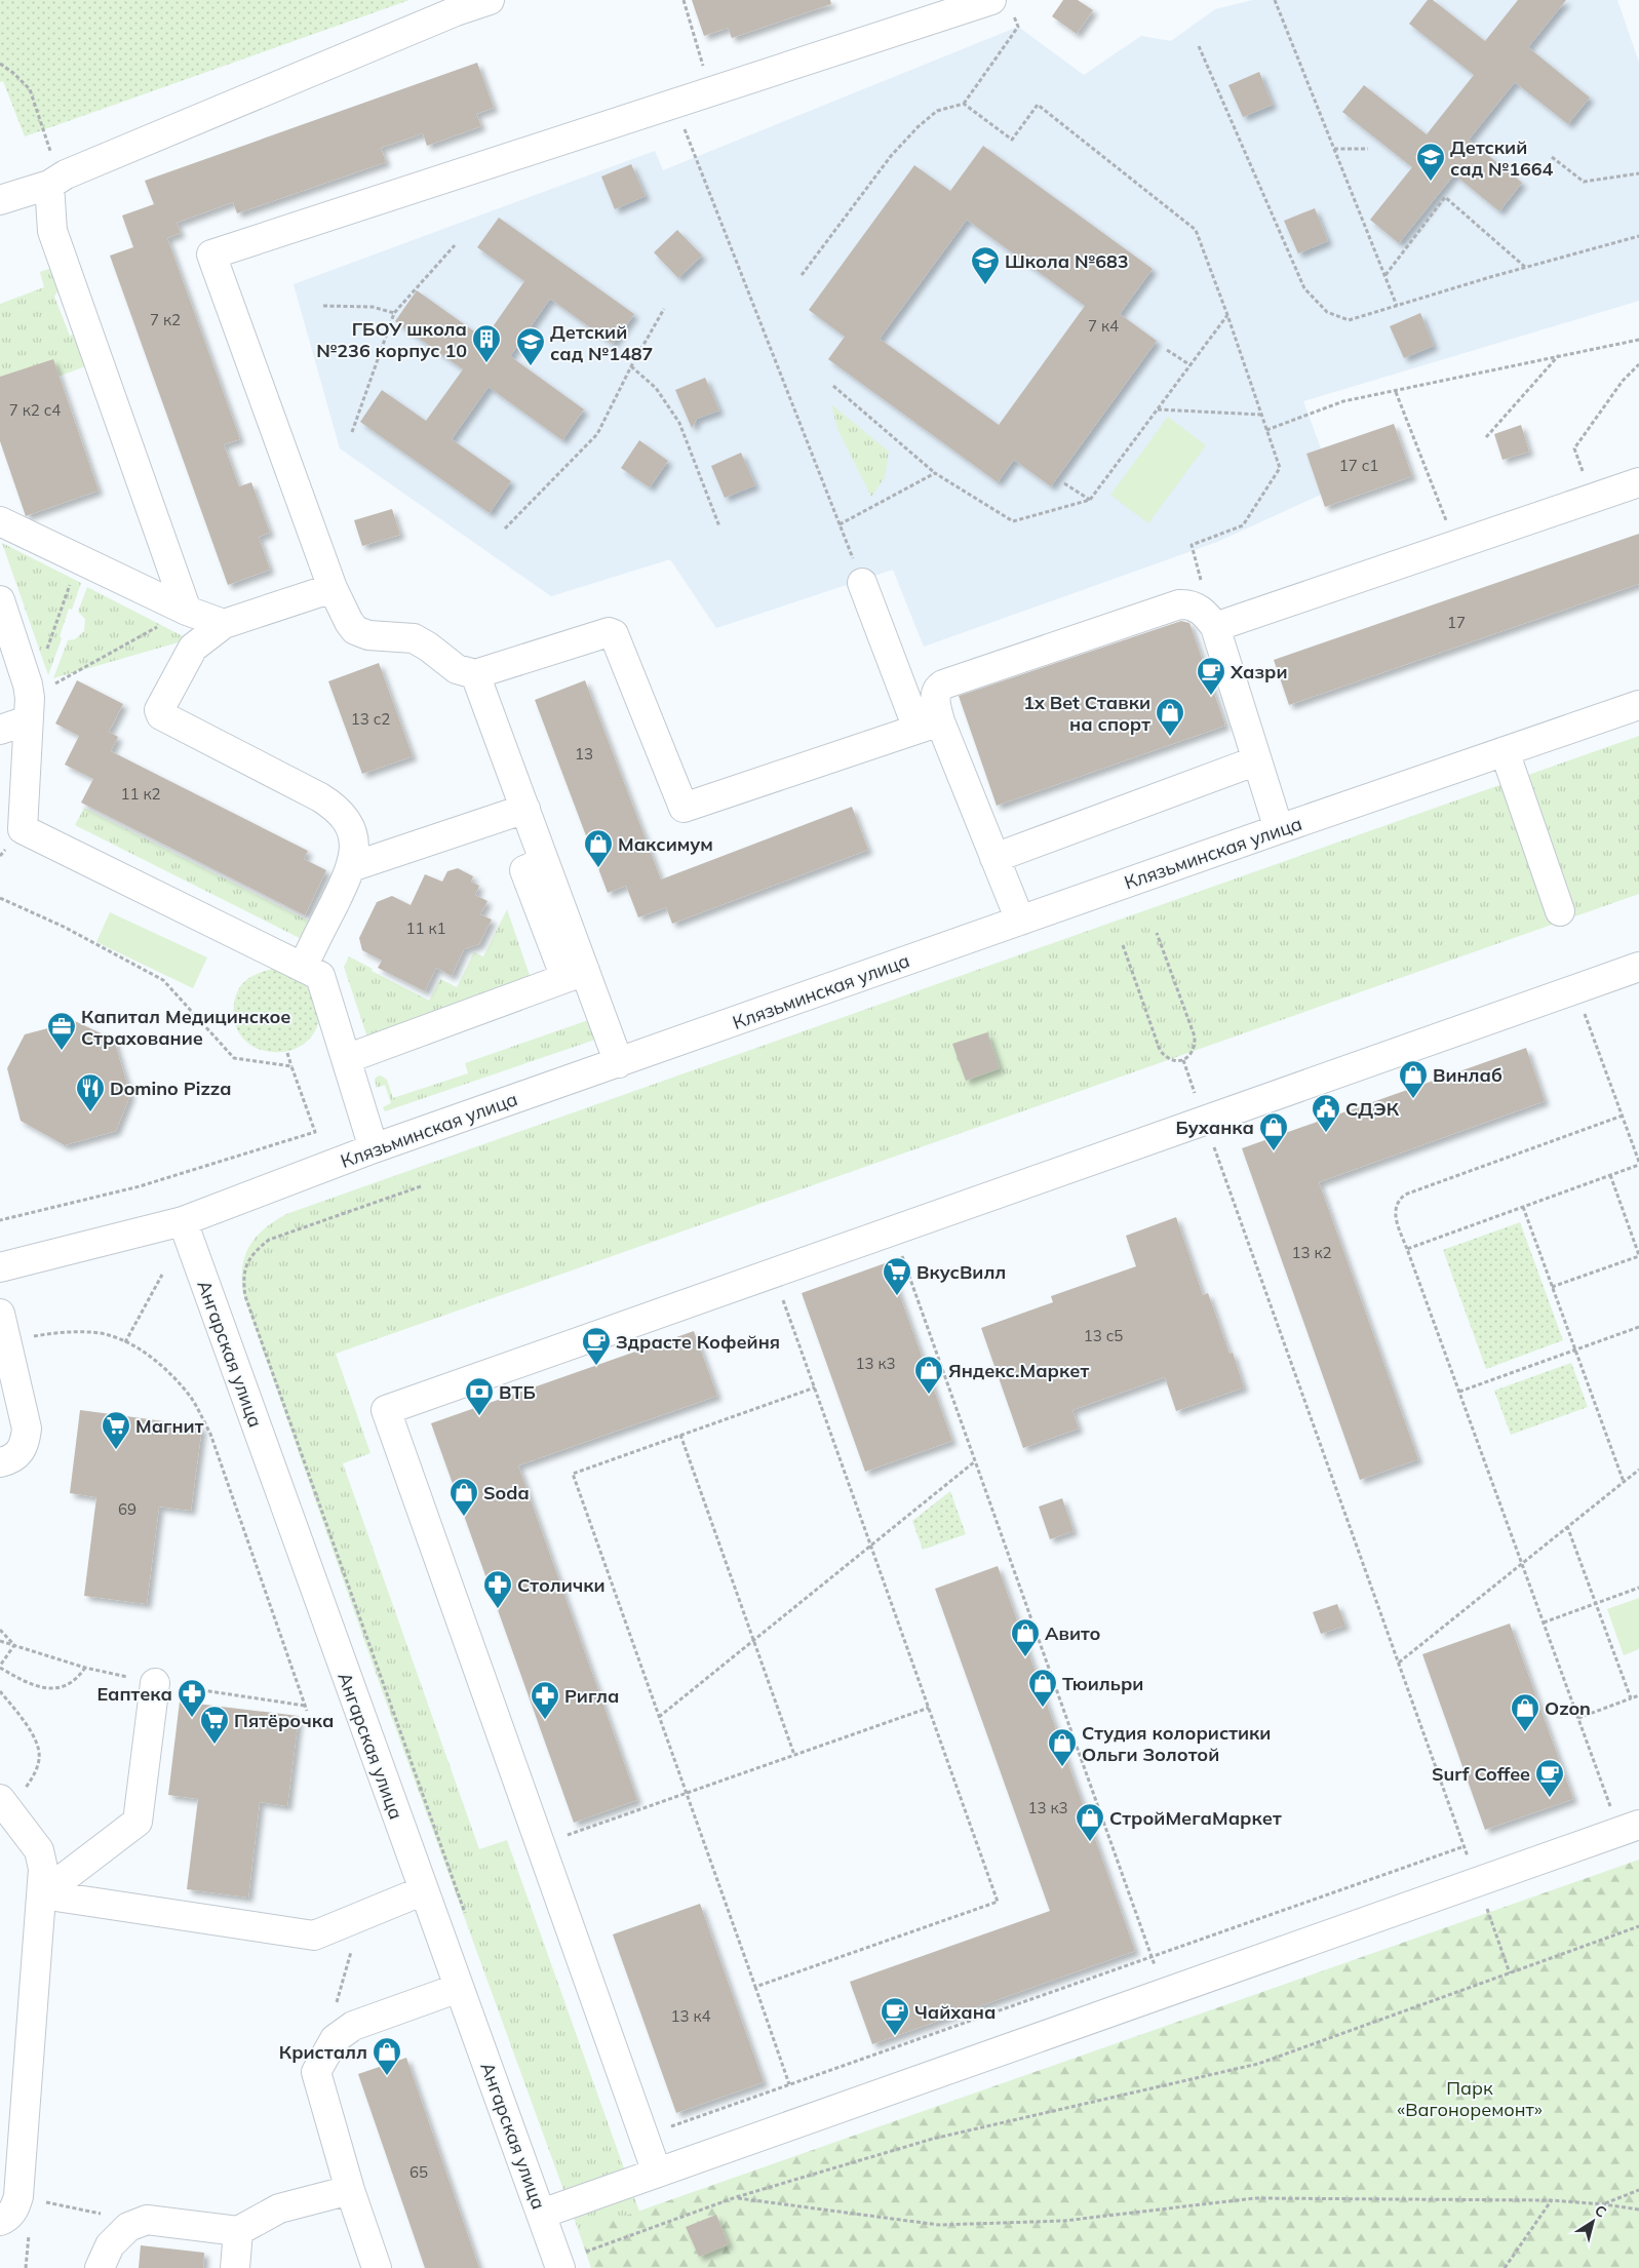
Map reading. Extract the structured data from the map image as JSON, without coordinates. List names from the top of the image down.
{
  "streets": {
    "street": ["Клязьминская улица", "Ангарская улица"]
  },
  "crossings": [
    ["Клязьминская улица", "Ангарская улица"]
  ],
  "parks": ["Парк «Вагоноремонт»"],
  "places": {
    "school or university": ["Детский сад №1664", "Школа №683", "Детский сад №1487"],
    "building": ["ГБОУ школа №236 корпус 10"],
    "cafe": [
      "Хазри",
      "Здрасте Кофейня",
      "Surf Coffee",
      "Чайхана"
    ],
    "shop": [
      "1x Bet Ставки на спорт",
      "Максимум",
      "Винлаб",
      "Буханка",
      "Яндекс.Маркет",
      "Soda",
      "Авито",
      "Тюильри",
      "Ozon",
      "Студия колористики Ольги Золотой",
      "СтройМегаМаркет",
      "Кристалл"
    ],
    "office": ["Капитал Медицинское Страхование"],
    "restaurant": ["Domino Pizza"],
    "public building": ["СДЭК"],
    "supermarket": ["ВкусВилл", "Магнит", "Пятёрочка"],
    "bank": ["ВТБ"],
    "pharmacy": ["Столички", "Еаптека", "Ригла"]
  },
  "house_numbers": [
    "7 к2",
    "7 к4",
    "7 к2 с4",
    "17 с1",
    "17",
    "13 с2",
    "13",
    "11 к2",
    "11 к1",
    "13 к2",
    "13 с5",
    "13 к3",
    "69",
    "13 к3",
    "13 к4",
    "65"
  ],
  "north": "top right"
}
